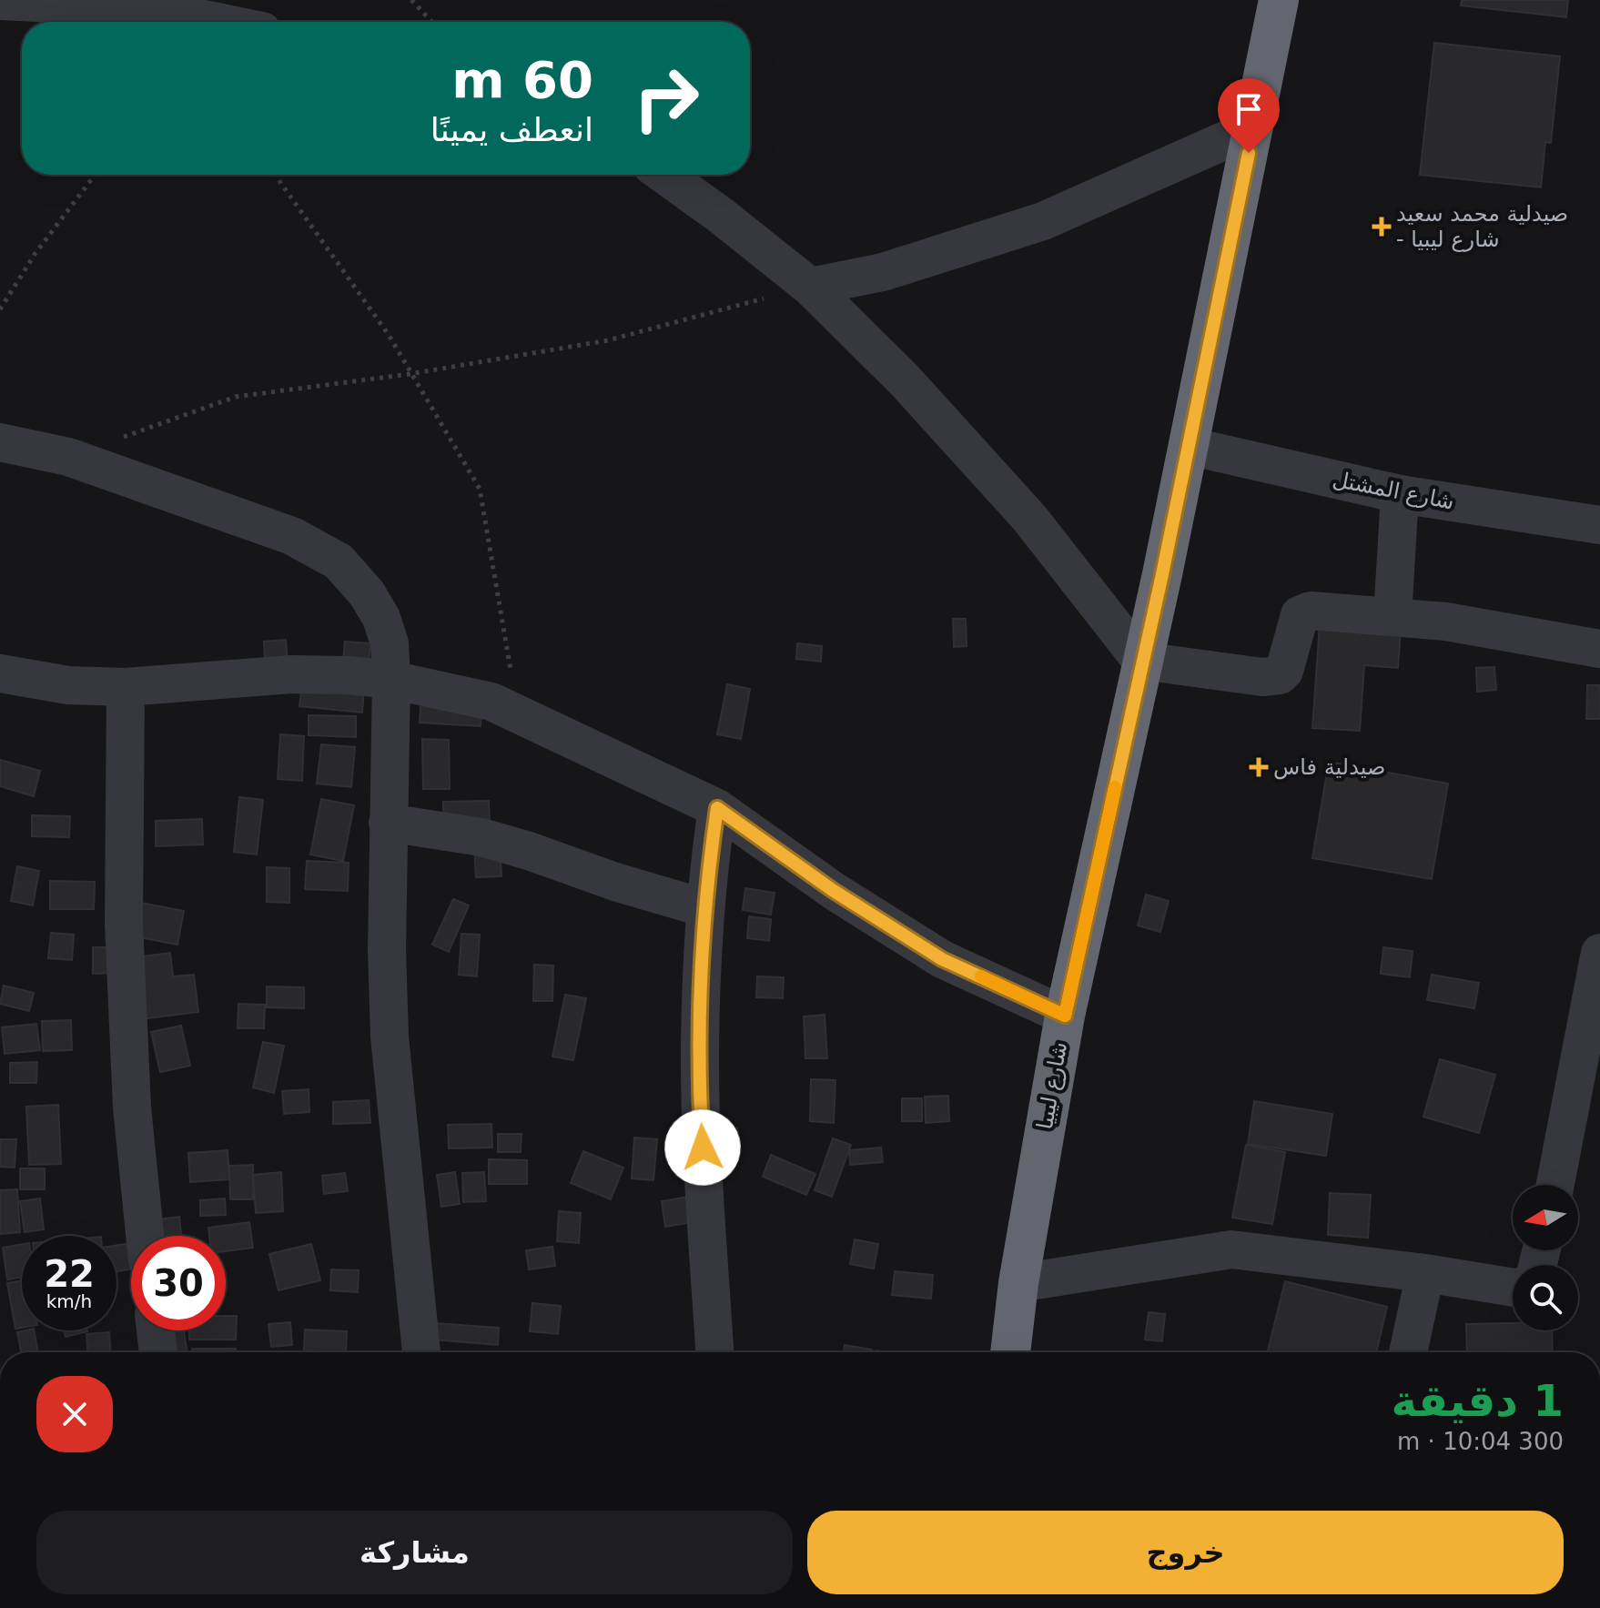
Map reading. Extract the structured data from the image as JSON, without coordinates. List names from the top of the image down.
{
  "streets": {
    "highway": ["شارع ليبيا"],
    "street": ["شارع المشتل"]
  },
  "crossings": [
    ["شارع المشتل", "شارع ليبيا"]
  ],
  "places": {
    "health": ["صيدلية محمد سعيد - شارع ليبيا", "صيدلية فاس"]
  },
  "north": "left",
  "page": {
    "turn": ["60 m", "انعطف يمينًا"],
    "speed": "22 km/h",
    "limit": "30",
    "heading": ["1 دقيقة", "300 m · 10:04"],
    "buttons": ["خروج", "مشاركة"]
  }
}
